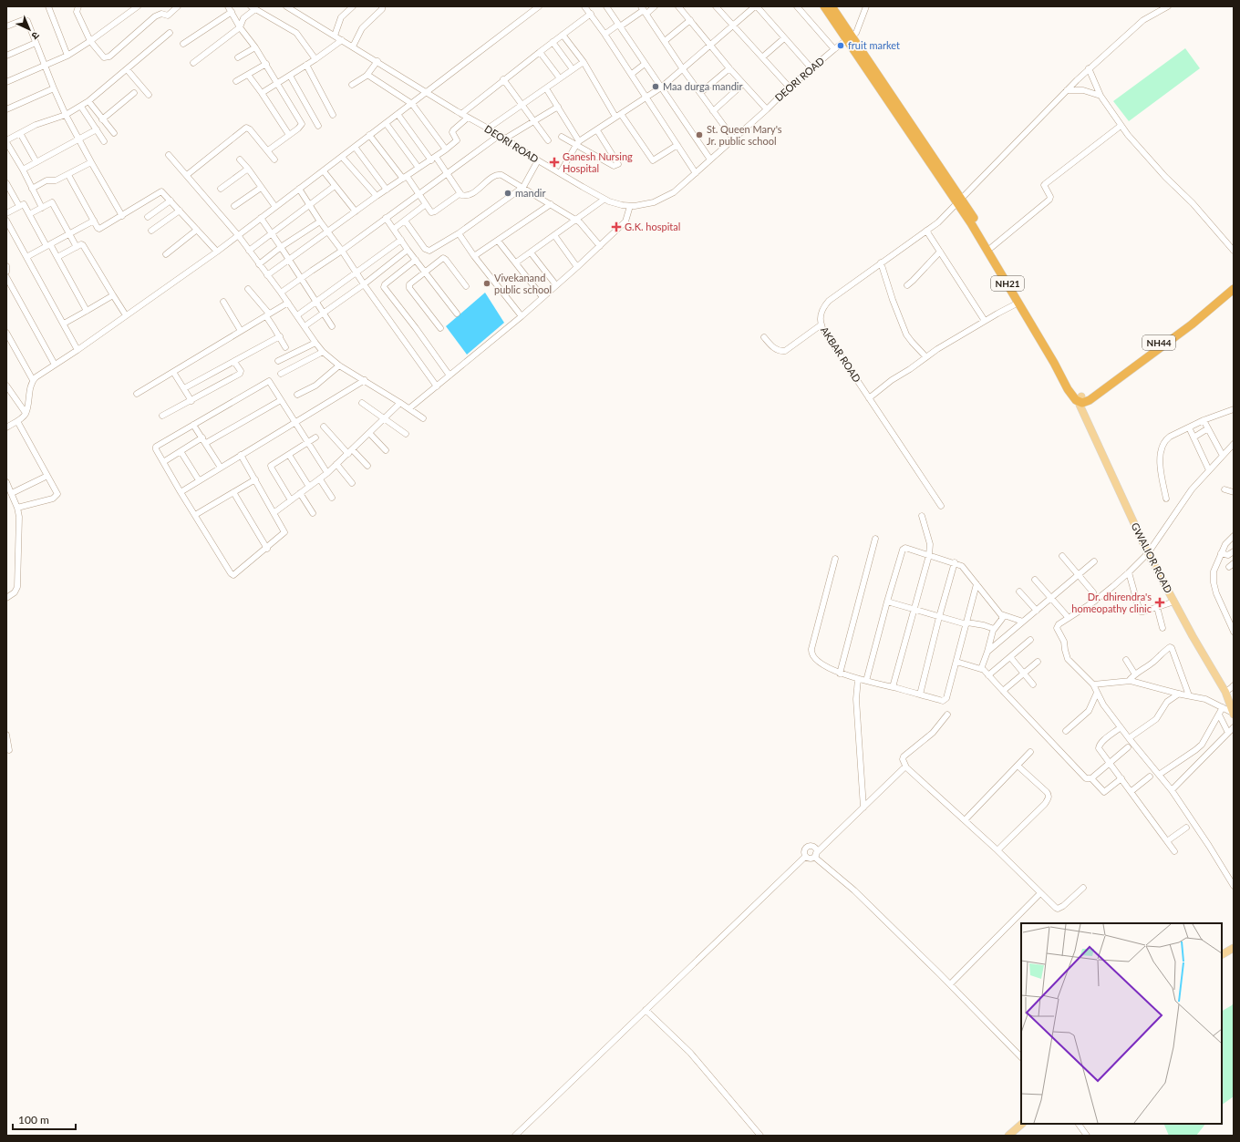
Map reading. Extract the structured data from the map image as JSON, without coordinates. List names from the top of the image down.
{
  "streets": {
    "highway": ["NH21", "NH44"],
    "main road": ["GWALIOR ROAD"],
    "street": ["DEORI ROAD", "AKBAR ROAD"]
  },
  "crossings": [
    ["DEORI ROAD", "NH21"],
    ["NH21", "NH44"],
    ["NH21", "AKBAR ROAD"],
    ["NH21", "GWALIOR ROAD"],
    ["NH44", "GWALIOR ROAD"]
  ],
  "places": {
    "other": [
      "fruit market",
      "Maa durga mandir",
      "St. Queen Mary's Jr. public school",
      "mandir",
      "Vivekanand public school"
    ],
    "health": ["Ganesh Nursing Hospital", "G.K. hospital", "Dr. dhirendra's homeopathy clinic"]
  },
  "scale_bar": "100 m",
  "north": "bottom right"
}
